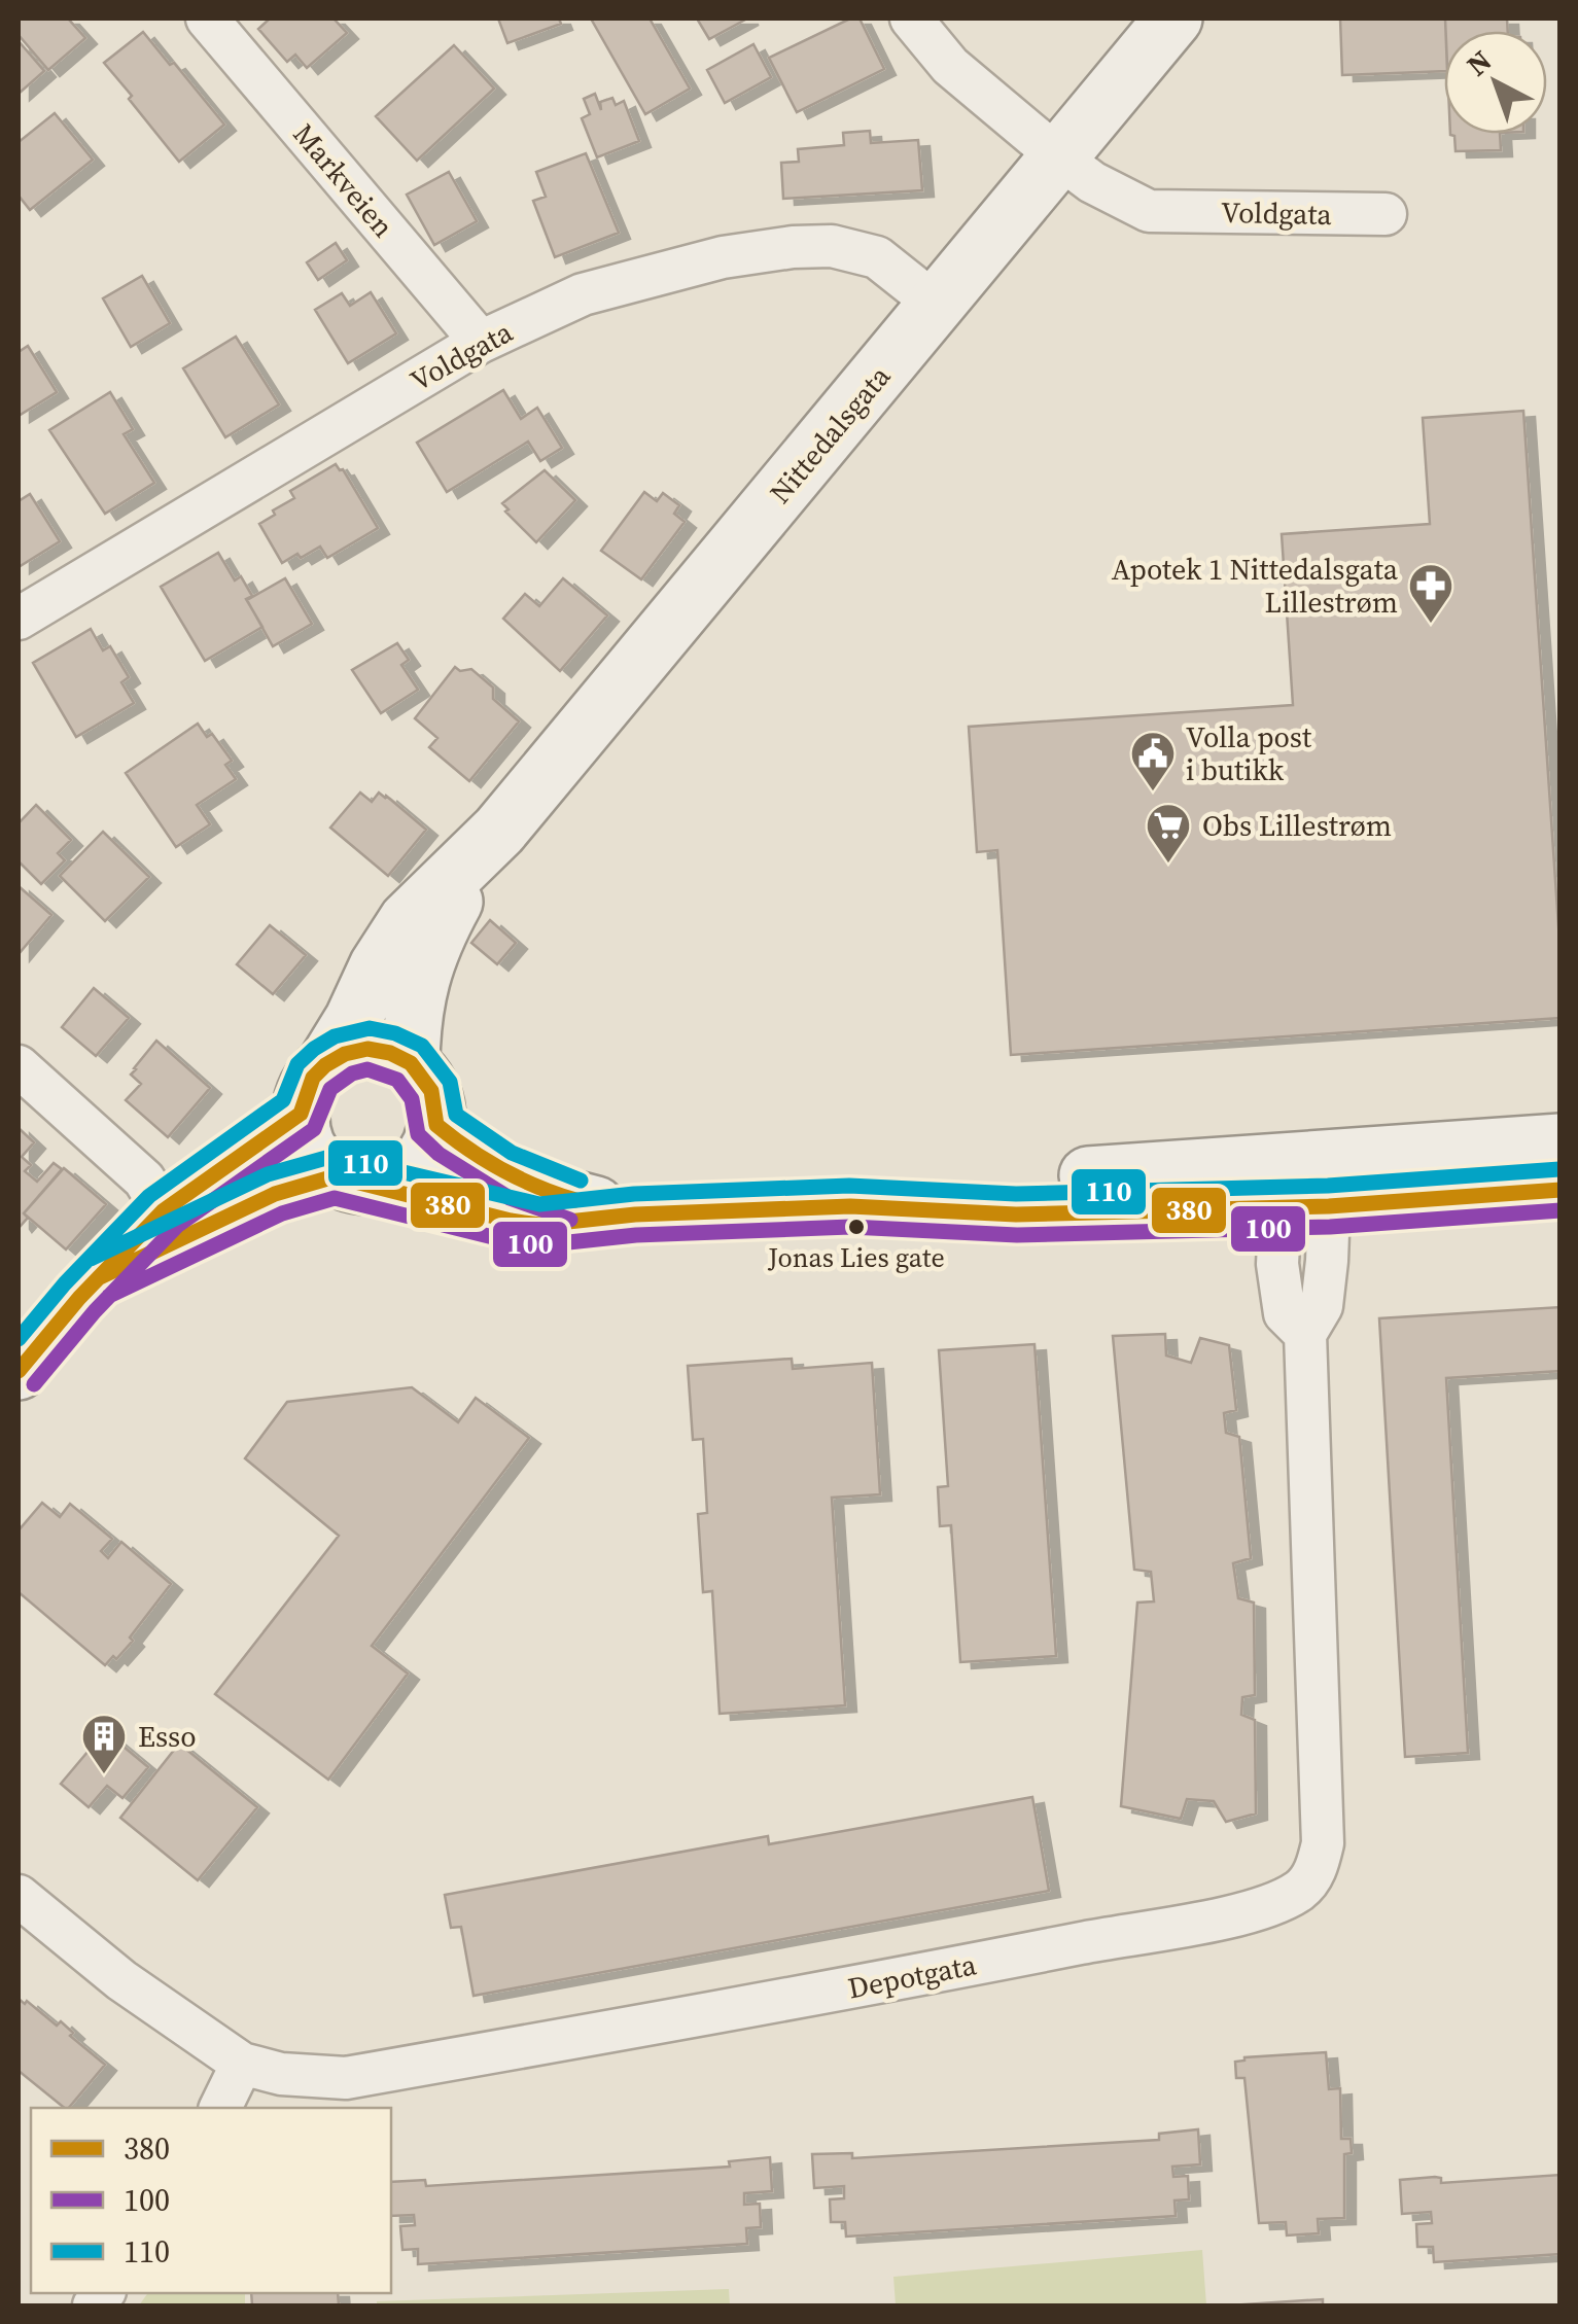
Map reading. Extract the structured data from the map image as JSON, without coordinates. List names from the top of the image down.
{
  "streets": {
    "main road": ["Nittedalsgata"],
    "street": ["Markveien", "Voldgata", "Depotgata"]
  },
  "crossings": [
    ["Markveien", "Voldgata"],
    ["Voldgata", "Nittedalsgata"]
  ],
  "places": {
    "pharmacy": ["Apotek 1 Nittedalsgata Lillestrøm"],
    "public building": ["Volla post i butikk"],
    "supermarket": ["Obs Lillestrøm"],
    "other": ["Jonas Lies gate"],
    "building": ["Esso"]
  },
  "lines": ["transit line 110", "transit line 380", "transit line 100"],
  "legend": ["380", "100", "110"],
  "north": "top left"
}
